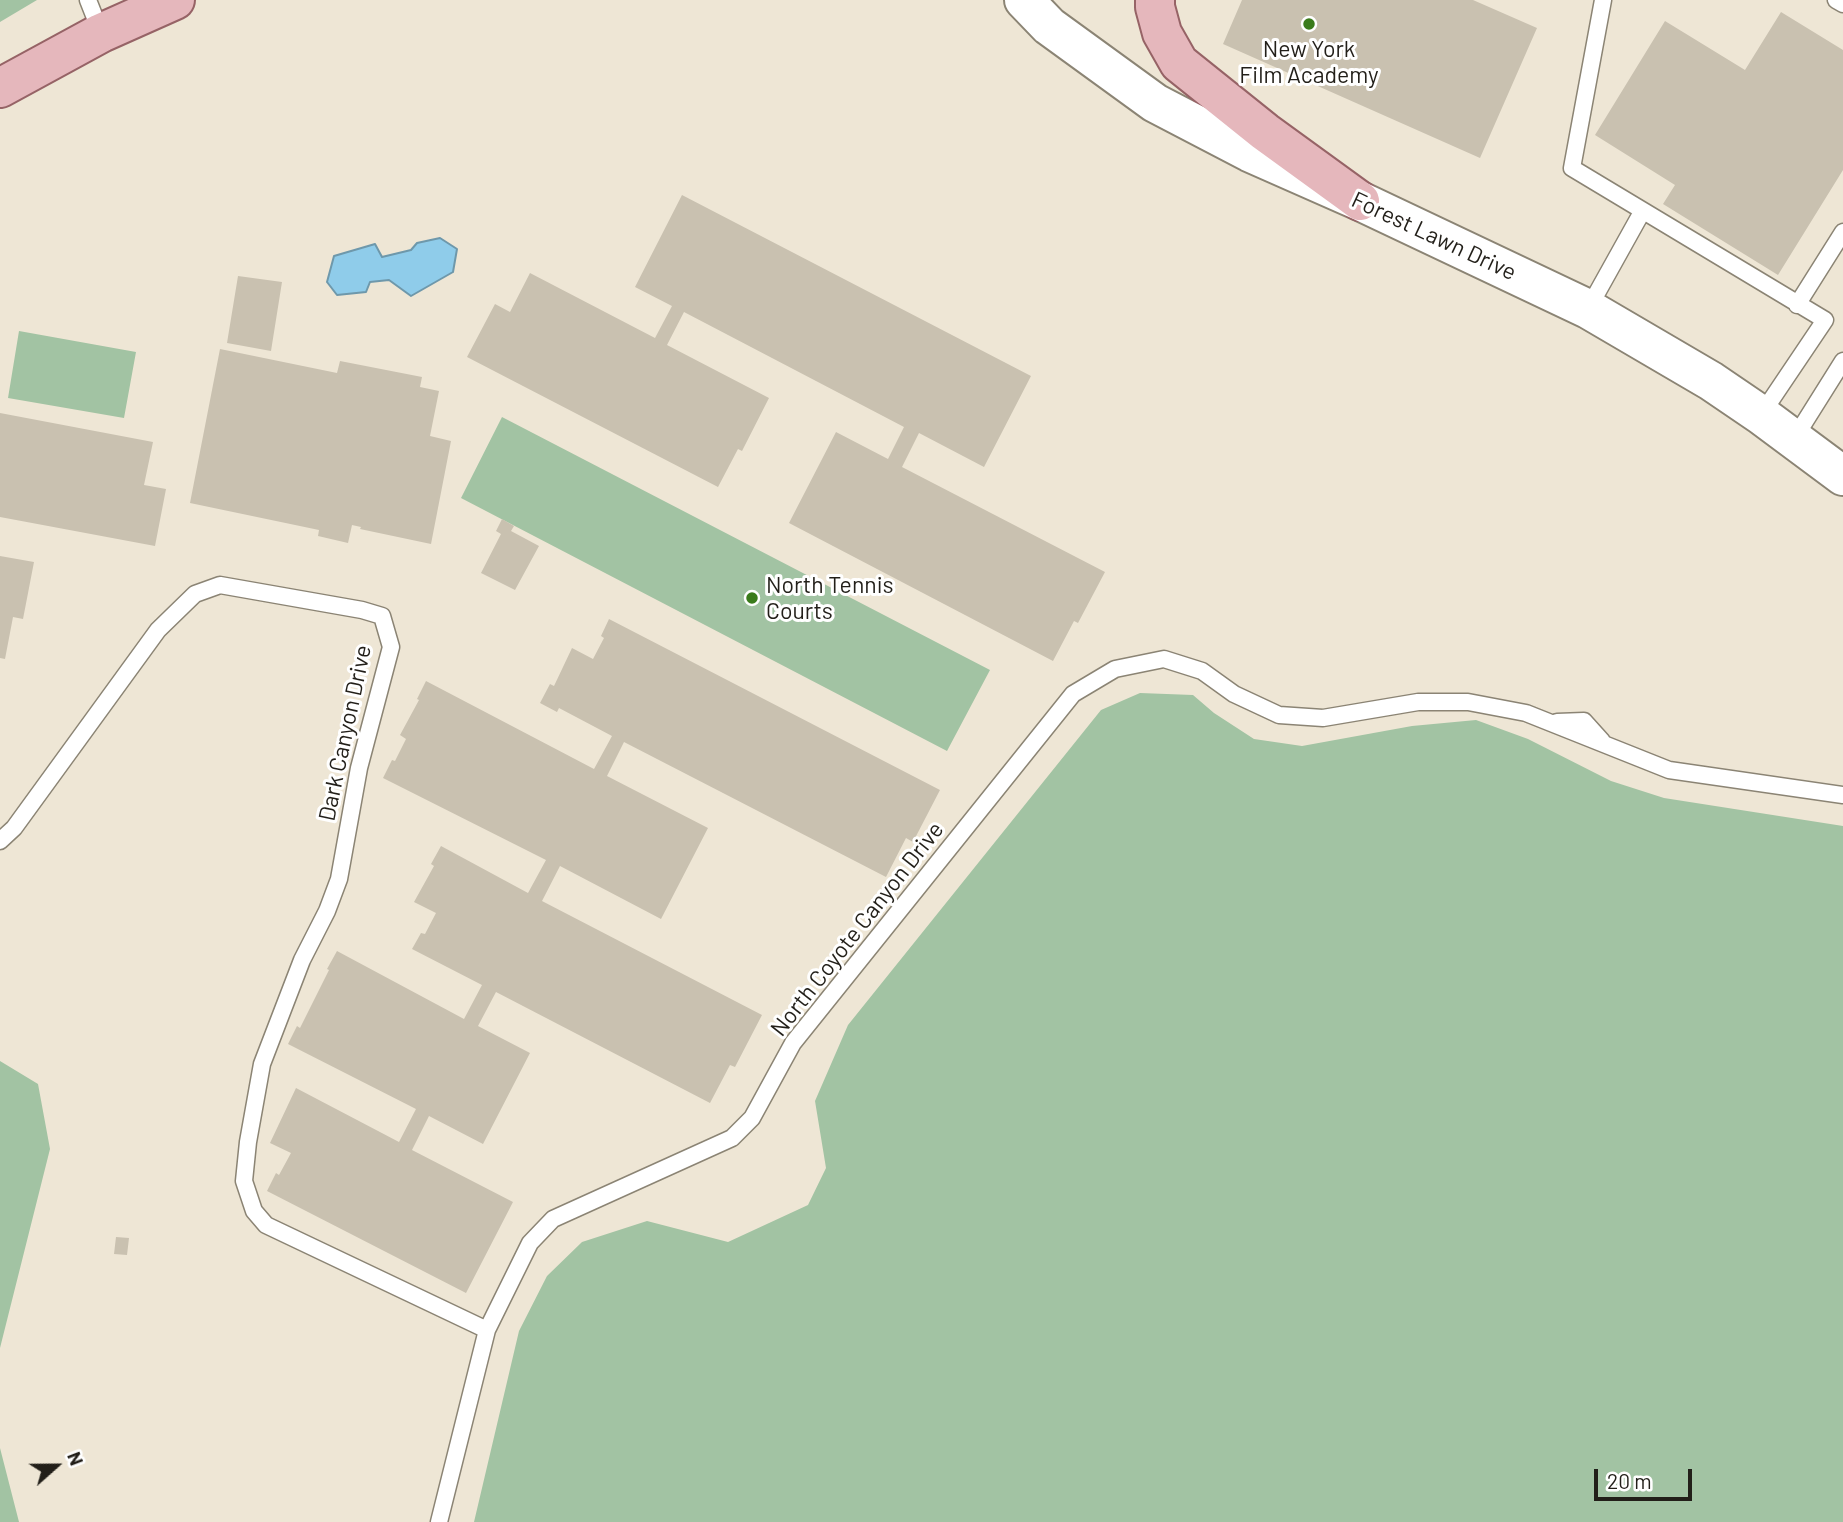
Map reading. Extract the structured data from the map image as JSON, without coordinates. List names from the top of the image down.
{
  "streets": {
    "street": ["Forest Lawn Drive"],
    "lane": ["Dark Canyon Drive", "North Coyote Canyon Drive"]
  },
  "crossings": [
    ["Dark Canyon Drive", "North Coyote Canyon Drive"]
  ],
  "places": ["New York Film Academy", "North Tennis Courts"],
  "scale_bar": "20 m",
  "north": "right"
}
